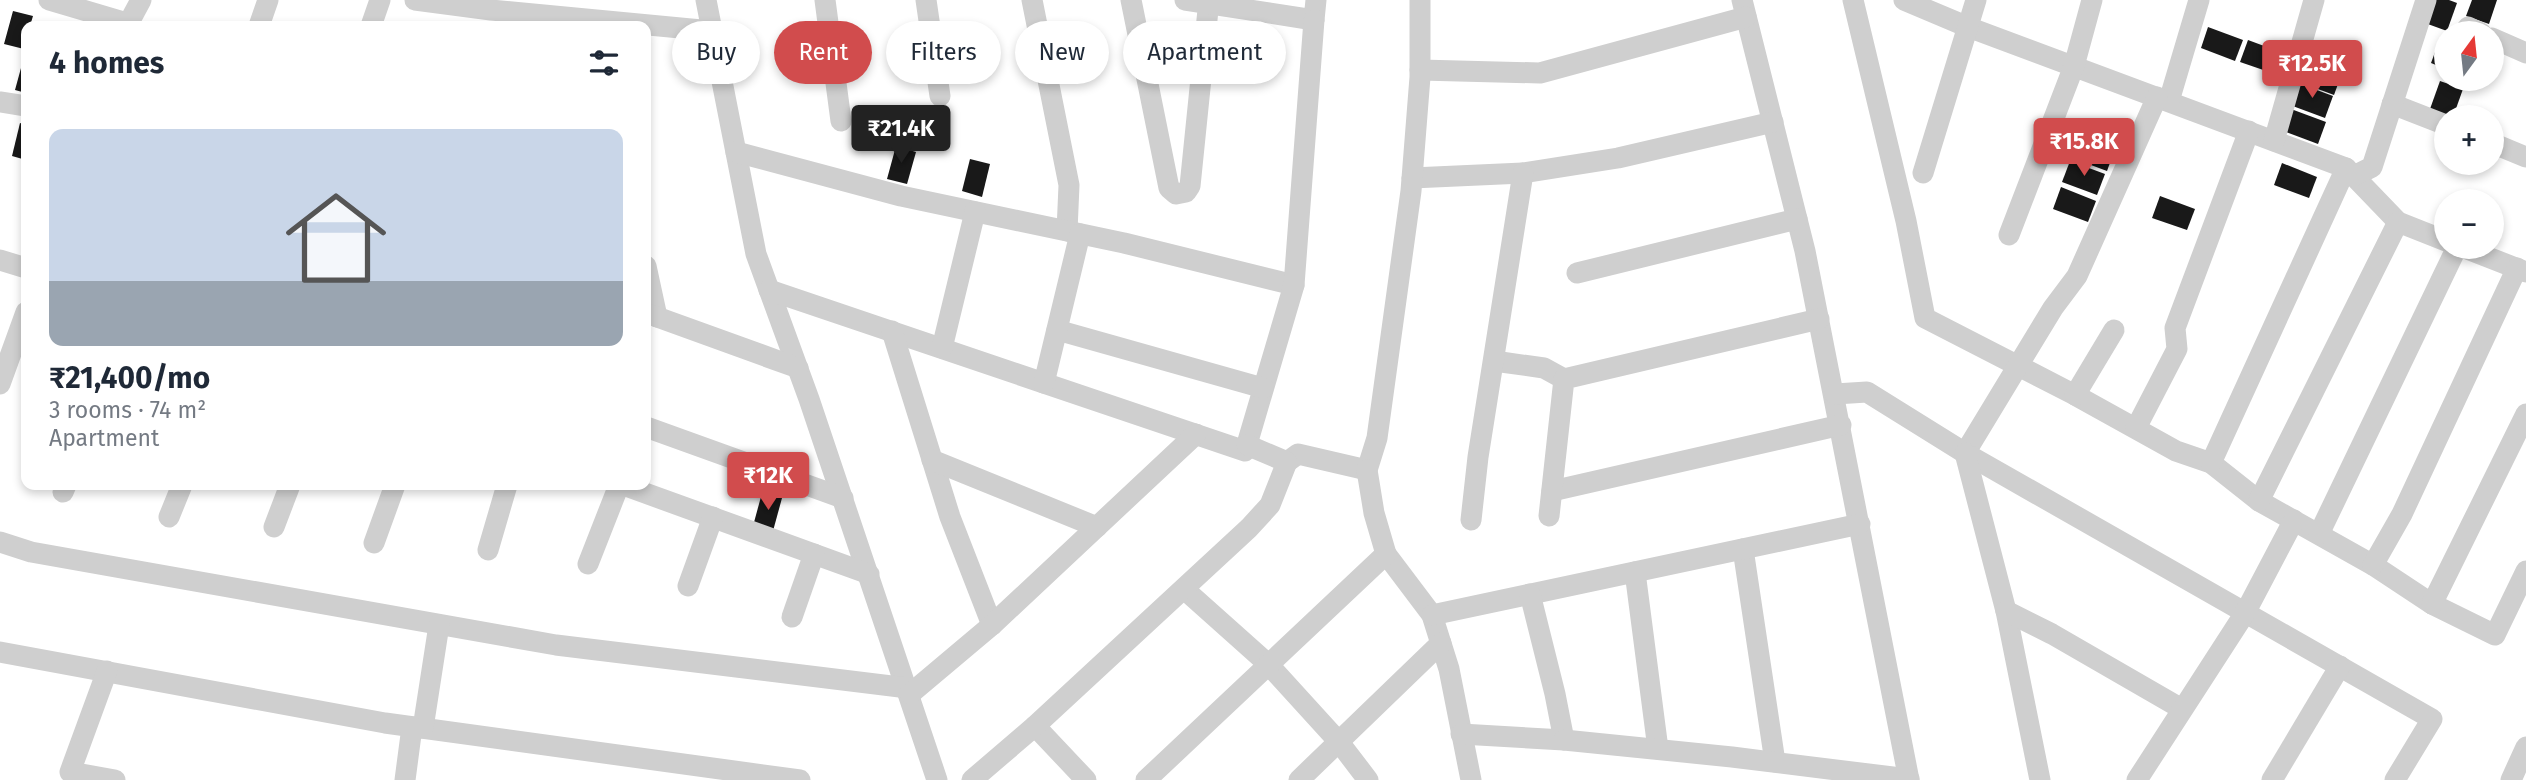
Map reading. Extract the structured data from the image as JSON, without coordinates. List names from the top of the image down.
{
  "north": "top",
  "page": {
    "map_buttons": ["+", "−"],
    "chip": [
      "Buy",
      "Rent",
      "Filters",
      "New",
      "Apartment"
    ],
    "heading": "4 homes",
    "price": [
      "₹12.5K",
      "₹21.4K",
      "₹15.8K",
      "₹12K"
    ],
    "list": [
      {
        "name": "₹21,400/mo",
        "note": "3 rooms · 74 m² · Apartment"
      }
    ]
  }
}
